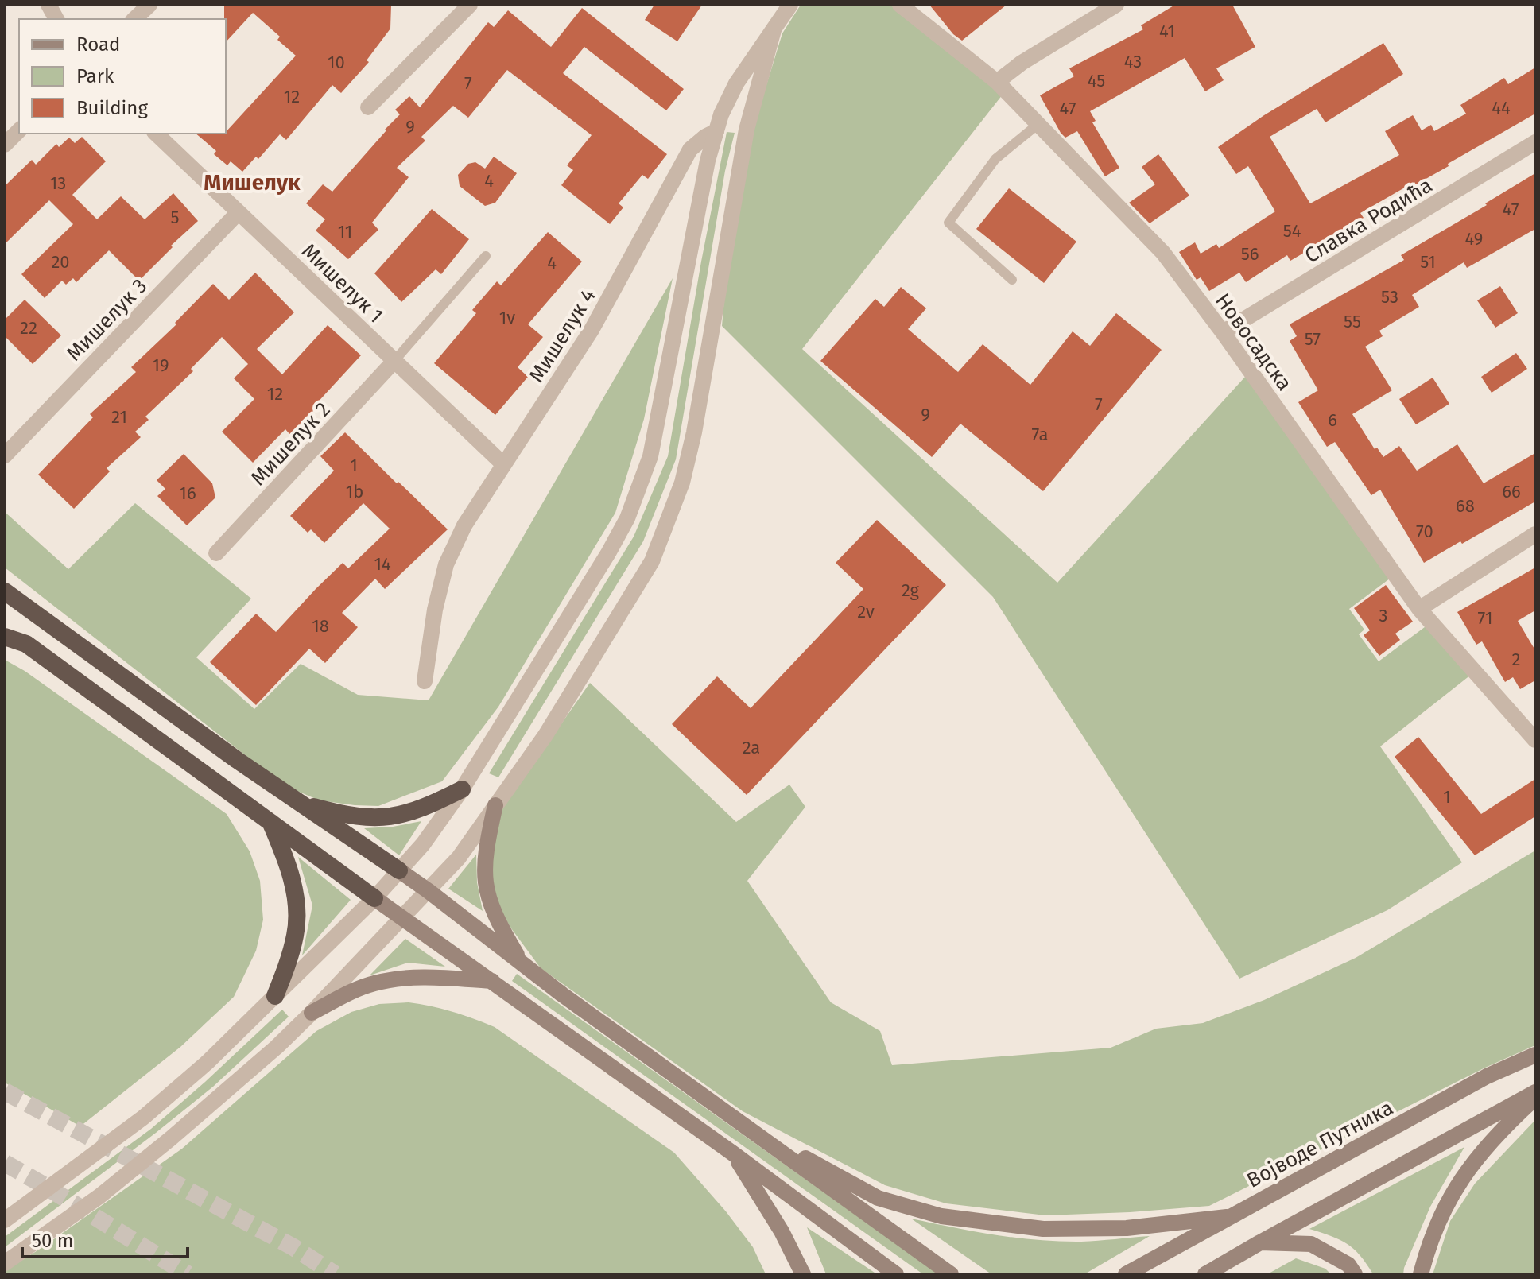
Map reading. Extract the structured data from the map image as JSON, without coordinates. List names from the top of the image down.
{
  "streets": {
    "main road": ["Војводе Путника"],
    "street": [
      "Славка Родића",
      "Мишелук 1",
      "Мишелук 3",
      "Мишелук 4",
      "Новосадска",
      "Мишелук 2"
    ]
  },
  "crossings": [
    ["Славка Родића", "Новосадска"],
    ["Мишелук 1", "Мишелук 3"],
    ["Мишелук 1", "Мишелук 4"],
    ["Мишелук 1", "Мишелук 2"]
  ],
  "districts": ["Мишелук"],
  "house_numbers": [
    "41",
    "43",
    "10",
    "45",
    "7",
    "12",
    "44",
    "47",
    "9",
    "4",
    "13",
    "47",
    "5",
    "54",
    "11",
    "49",
    "56",
    "20",
    "51",
    "4",
    "53",
    "1v",
    "55",
    "22",
    "57",
    "19",
    "12",
    "7",
    "9",
    "21",
    "6",
    "7a",
    "1",
    "1b",
    "66",
    "16",
    "68",
    "70",
    "14",
    "2g",
    "2v",
    "3",
    "71",
    "18",
    "2",
    "2a",
    "1"
  ],
  "legend": ["Road", "Park", "Building"],
  "scale_bar": "50 m"
}
